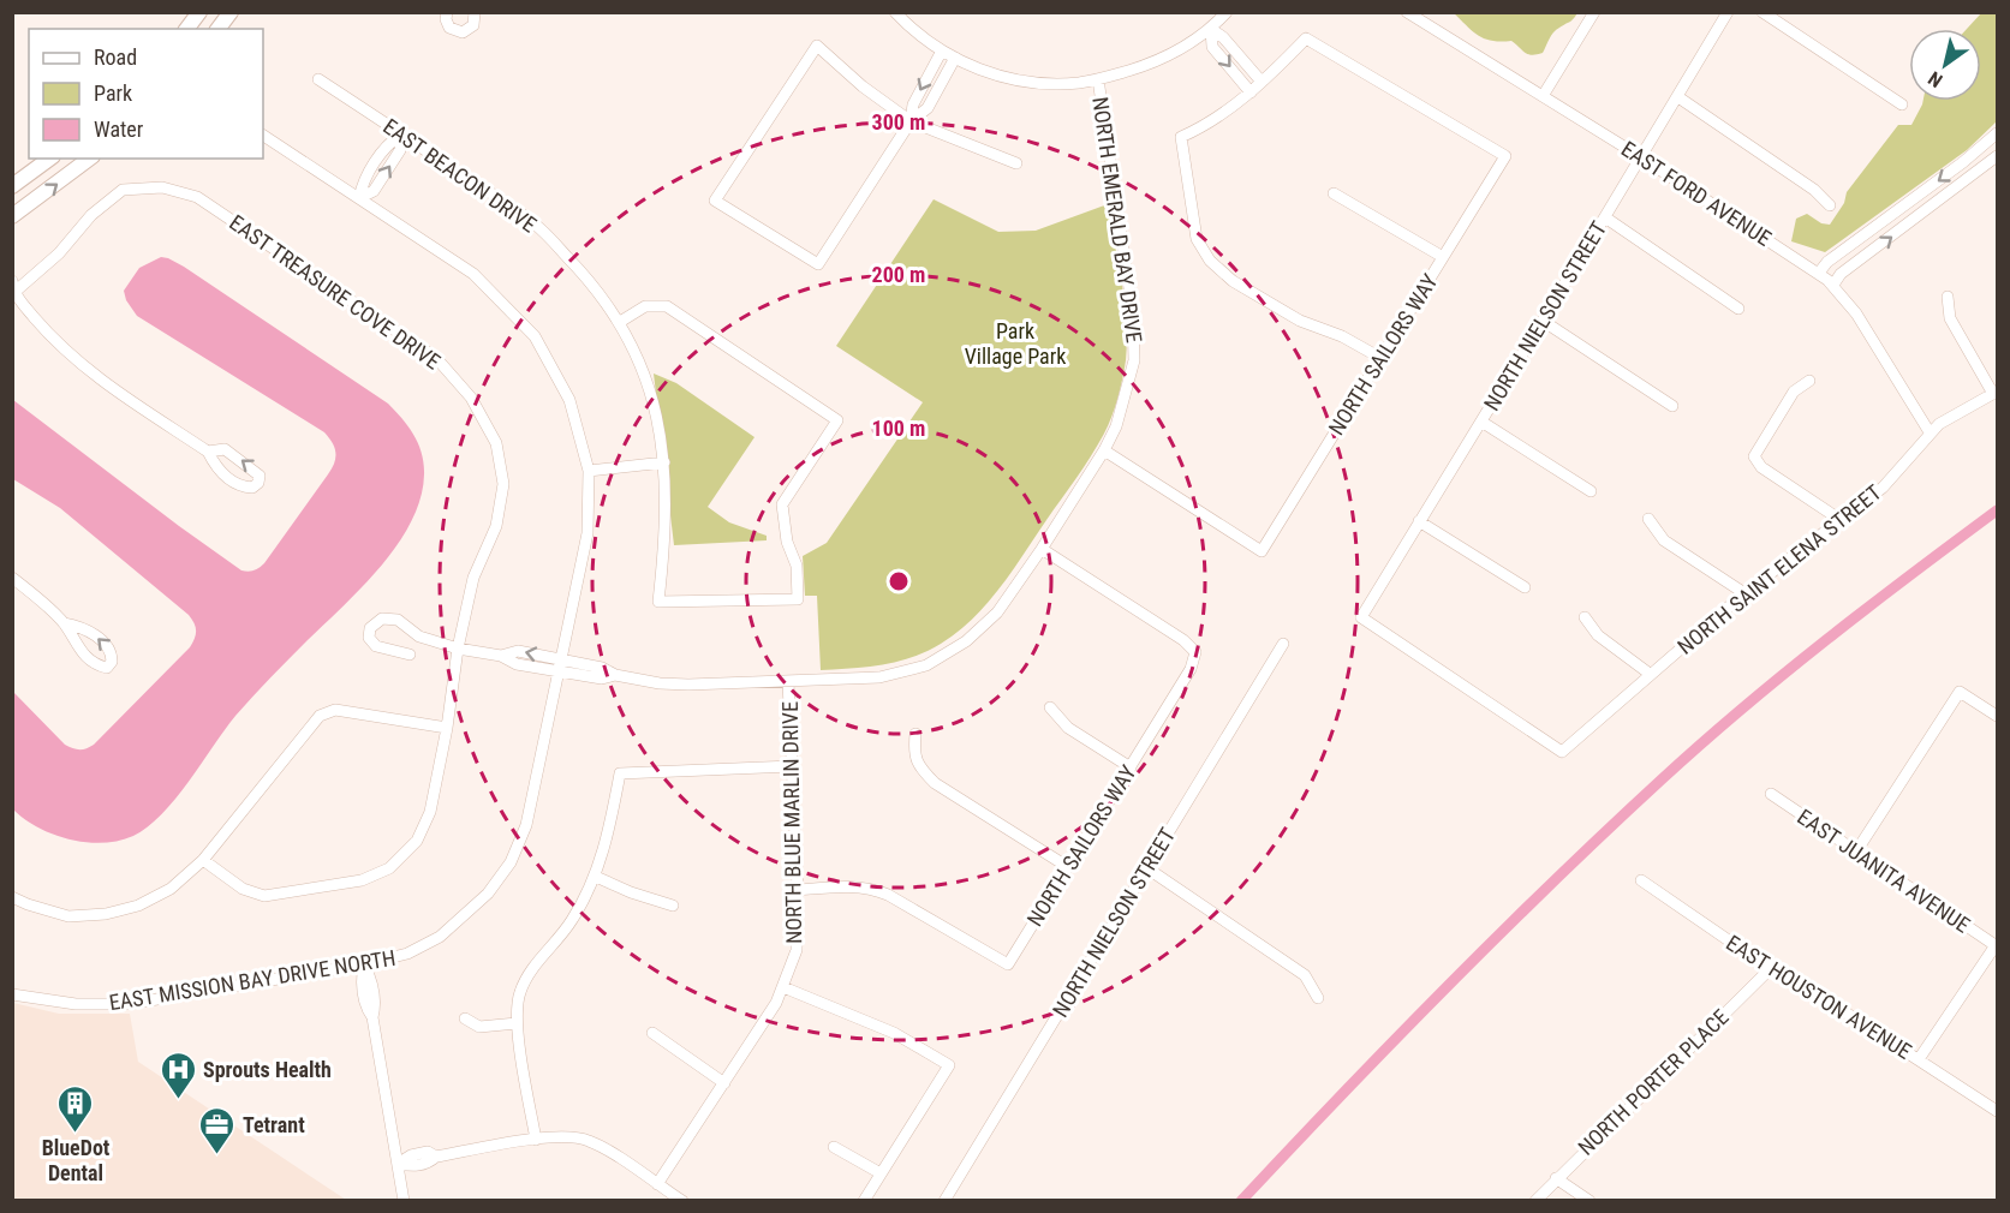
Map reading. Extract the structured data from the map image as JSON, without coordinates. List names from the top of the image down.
{
  "streets": {
    "street": [
      "EAST BEACON DRIVE",
      "EAST FORD AVENUE",
      "NORTH EMERALD BAY DRIVE",
      "EAST TREASURE COVE DRIVE",
      "NORTH NIELSON STREET",
      "NORTH SAILORS WAY",
      "NORTH SAINT ELENA STREET",
      "NORTH BLUE MARLIN DRIVE",
      "EAST JUANITA AVENUE",
      "EAST MISSION BAY DRIVE NORTH",
      "EAST HOUSTON AVENUE",
      "NORTH PORTER PLACE"
    ]
  },
  "crossings": [
    ["EAST FORD AVENUE", "NORTH NIELSON STREET"],
    ["EAST FORD AVENUE", "NORTH SAINT ELENA STREET"],
    ["NORTH EMERALD BAY DRIVE", "EAST TREASURE COVE DRIVE"],
    ["NORTH EMERALD BAY DRIVE", "NORTH SAILORS WAY"],
    ["NORTH EMERALD BAY DRIVE", "NORTH BLUE MARLIN DRIVE"],
    ["NORTH EMERALD BAY DRIVE", "EAST MISSION BAY DRIVE NORTH"],
    ["NORTH NIELSON STREET", "NORTH SAINT ELENA STREET"],
    ["NORTH SAILORS WAY", "NORTH BLUE MARLIN DRIVE"],
    ["EAST HOUSTON AVENUE", "NORTH PORTER PLACE"]
  ],
  "parks": ["Park Village Park"],
  "places": {
    "hospital": ["Sprouts Health"],
    "building": ["BlueDot Dental"],
    "office": ["Tetrant"]
  },
  "legend": ["Road", "Park", "Water"],
  "north": "bottom left",
  "rings": ["300 m", "200 m", "100 m"]
}
